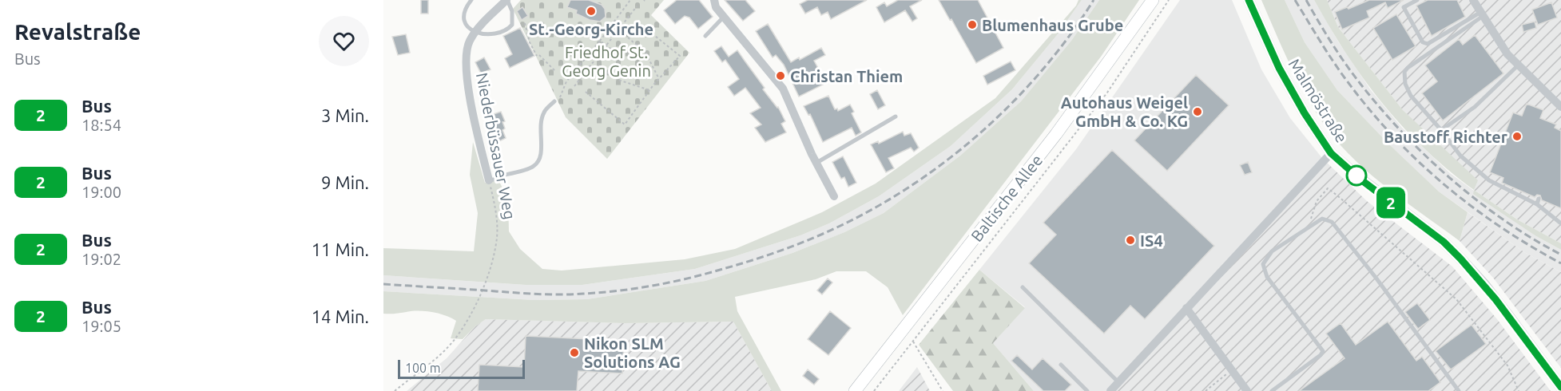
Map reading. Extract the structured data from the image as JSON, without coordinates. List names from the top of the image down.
{
  "streets": {
    "main road": ["Baltische Allee"],
    "street": ["Malmöstraße", "Niederbüssauer Weg"]
  },
  "parks": ["Friedhof St. Georg Genin"],
  "places": [
    "St.-Georg-Kirche",
    "Blumenhaus Grube",
    "Christan Thiem",
    "Autohaus Weigel GmbH & Co. KG",
    "Baustoff Richter",
    "IS4",
    "Nikon SLM Solutions AG"
  ],
  "lines": ["bus line 2"],
  "scale_bar": "100 m",
  "page": {
    "heading": ["Revalstraße", "Bus"],
    "on_map": "2",
    "list": [
      {
        "mark": "2",
        "name": "Bus",
        "note": "18:54",
        "value": "3 Min."
      },
      {
        "mark": "2",
        "name": "Bus",
        "note": "19:00",
        "value": "9 Min."
      },
      {
        "mark": "2",
        "name": "Bus",
        "note": "19:02",
        "value": "11 Min."
      },
      {
        "mark": "2",
        "name": "Bus",
        "note": "19:05",
        "value": "14 Min."
      }
    ],
    "scale": "100 m"
  }
}
